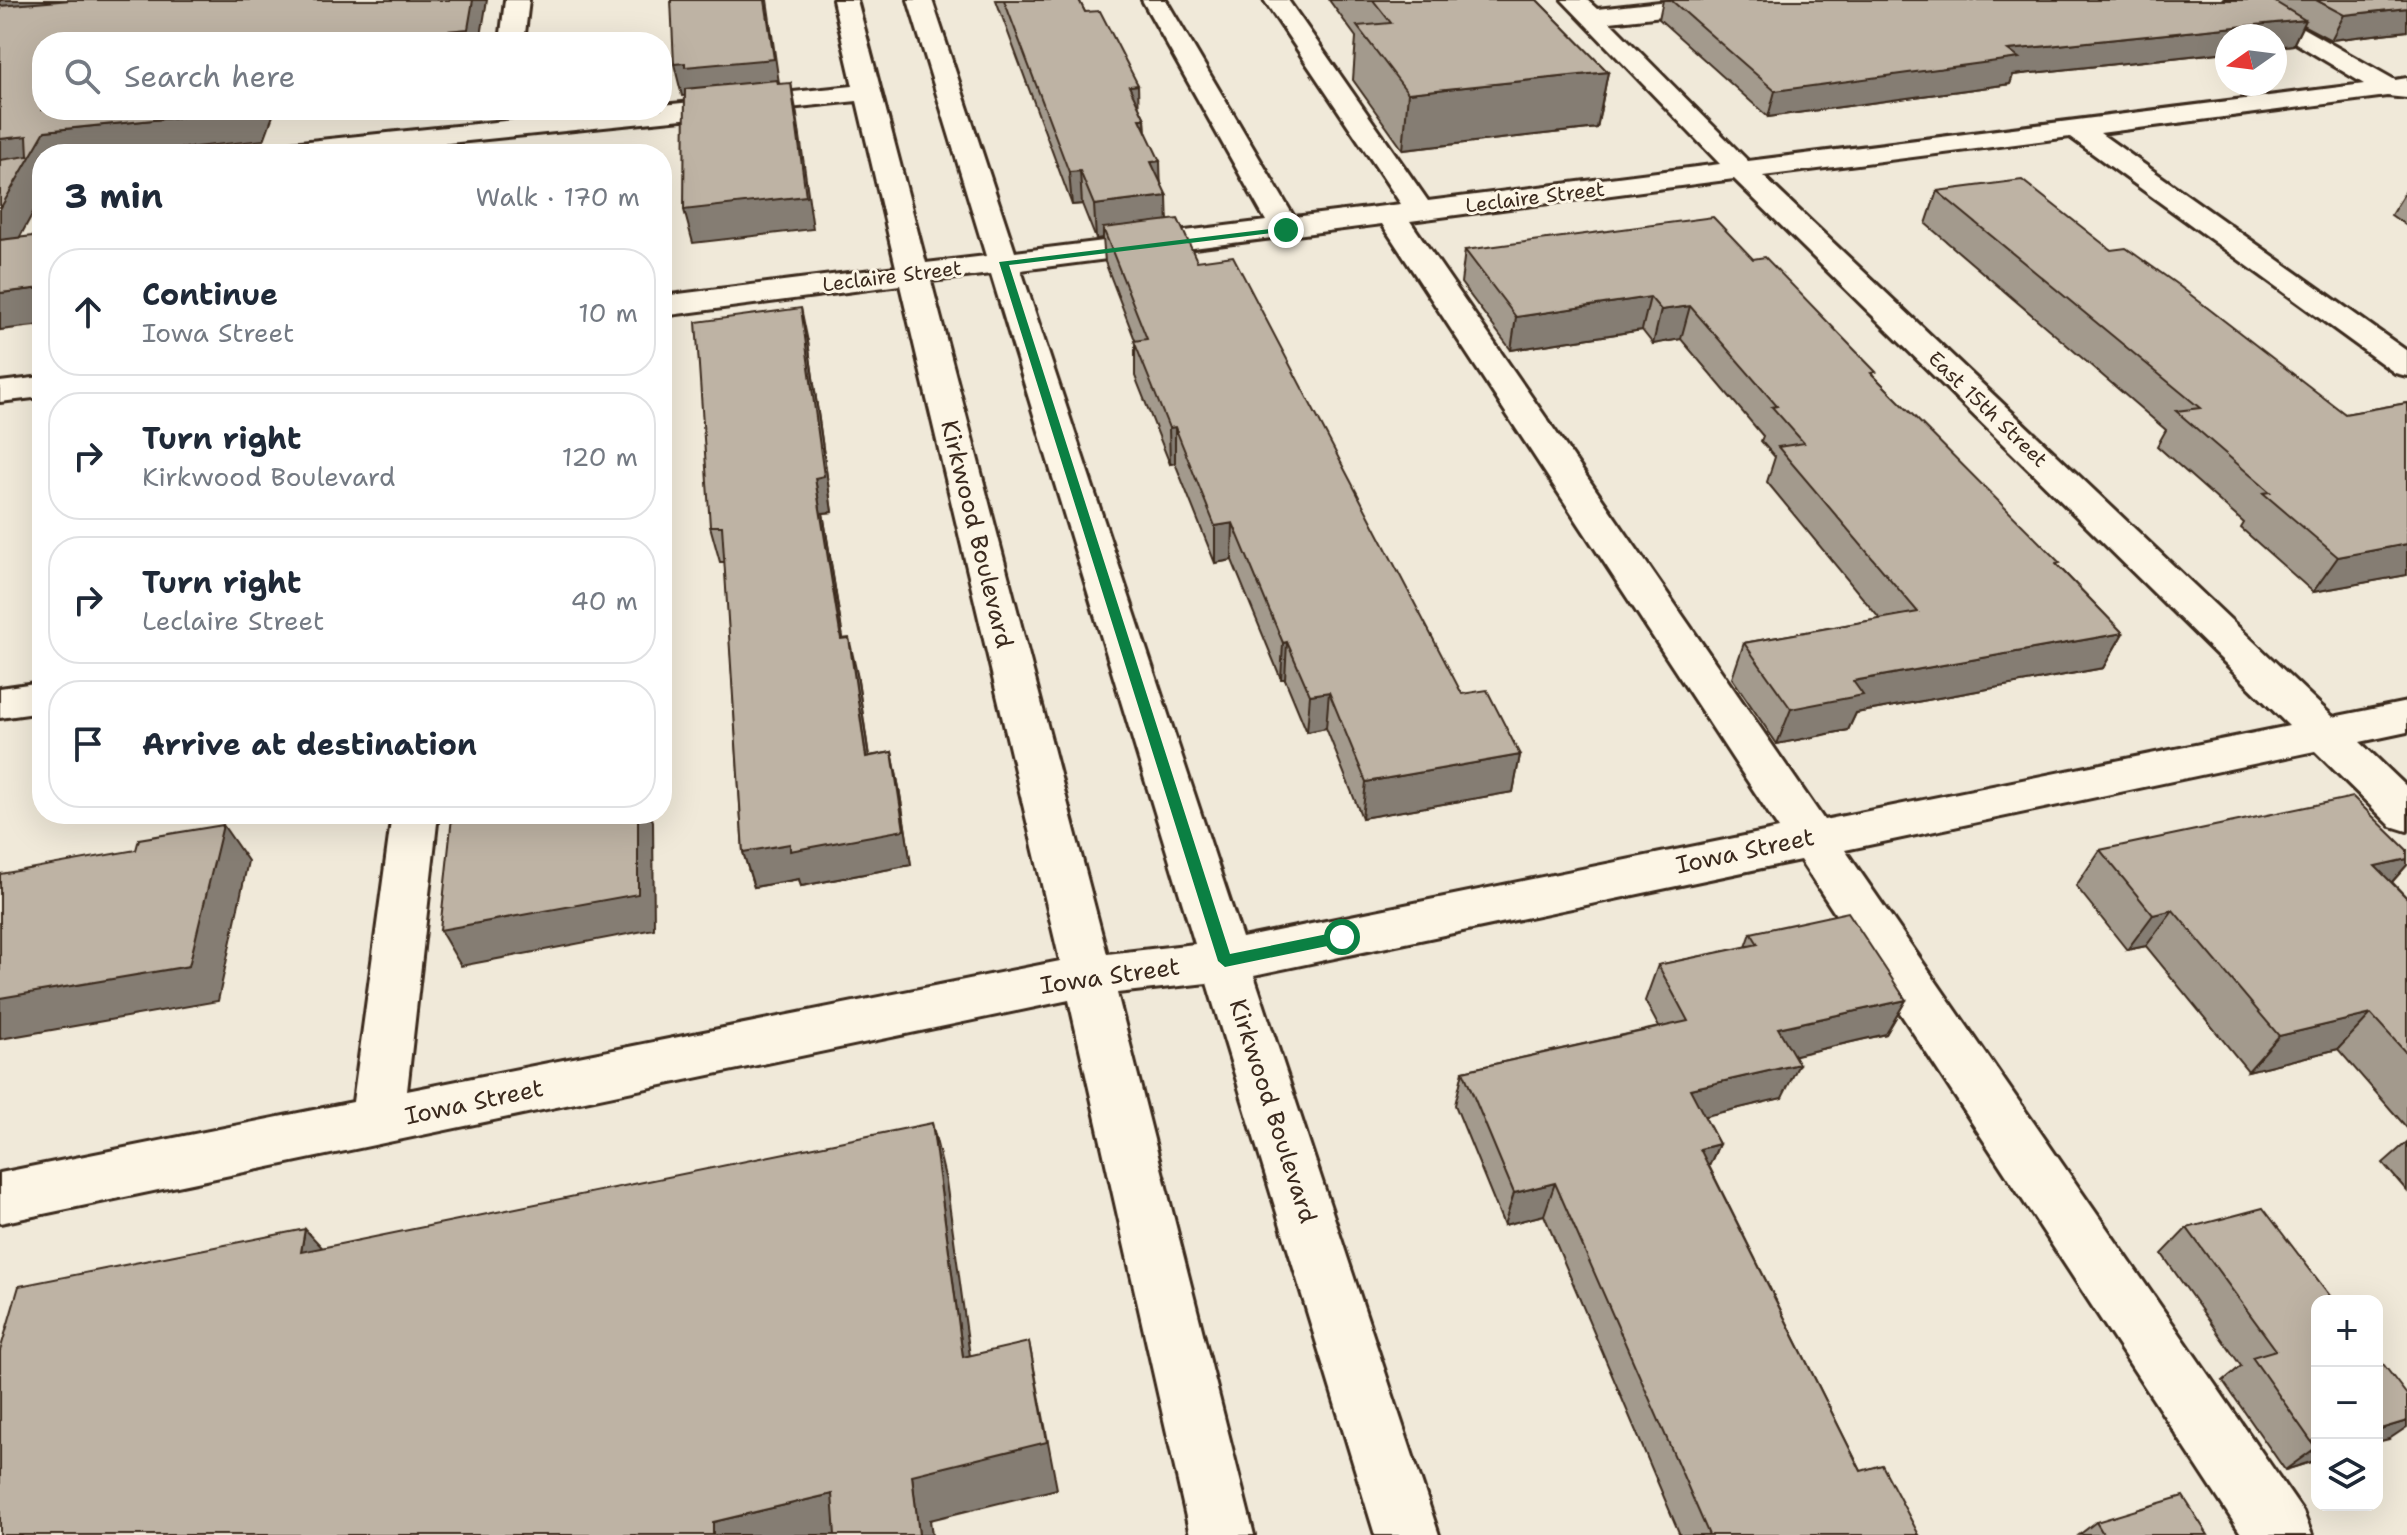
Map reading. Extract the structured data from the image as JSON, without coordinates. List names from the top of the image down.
{
  "streets": {
    "street": [
      "Leclaire Street",
      "East 15th Street",
      "Kirkwood Boulevard",
      "Iowa Street"
    ]
  },
  "crossings": [
    ["Leclaire Street", "East 15th Street"],
    ["Leclaire Street", "Kirkwood Boulevard"],
    ["East 15th Street", "Iowa Street"],
    ["Kirkwood Boulevard", "Iowa Street"]
  ],
  "north": "left",
  "page": {
    "search": "Search here",
    "heading": ["3 min", "Walk · 170 m"],
    "list": [
      ["Continue", "Iowa Street", "10 m"],
      ["Turn right", "Kirkwood Boulevard", "120 m"],
      ["Turn right", "Leclaire Street", "40 m"],
      "Arrive at destination"
    ],
    "map_buttons": ["+", "−"]
  }
}
